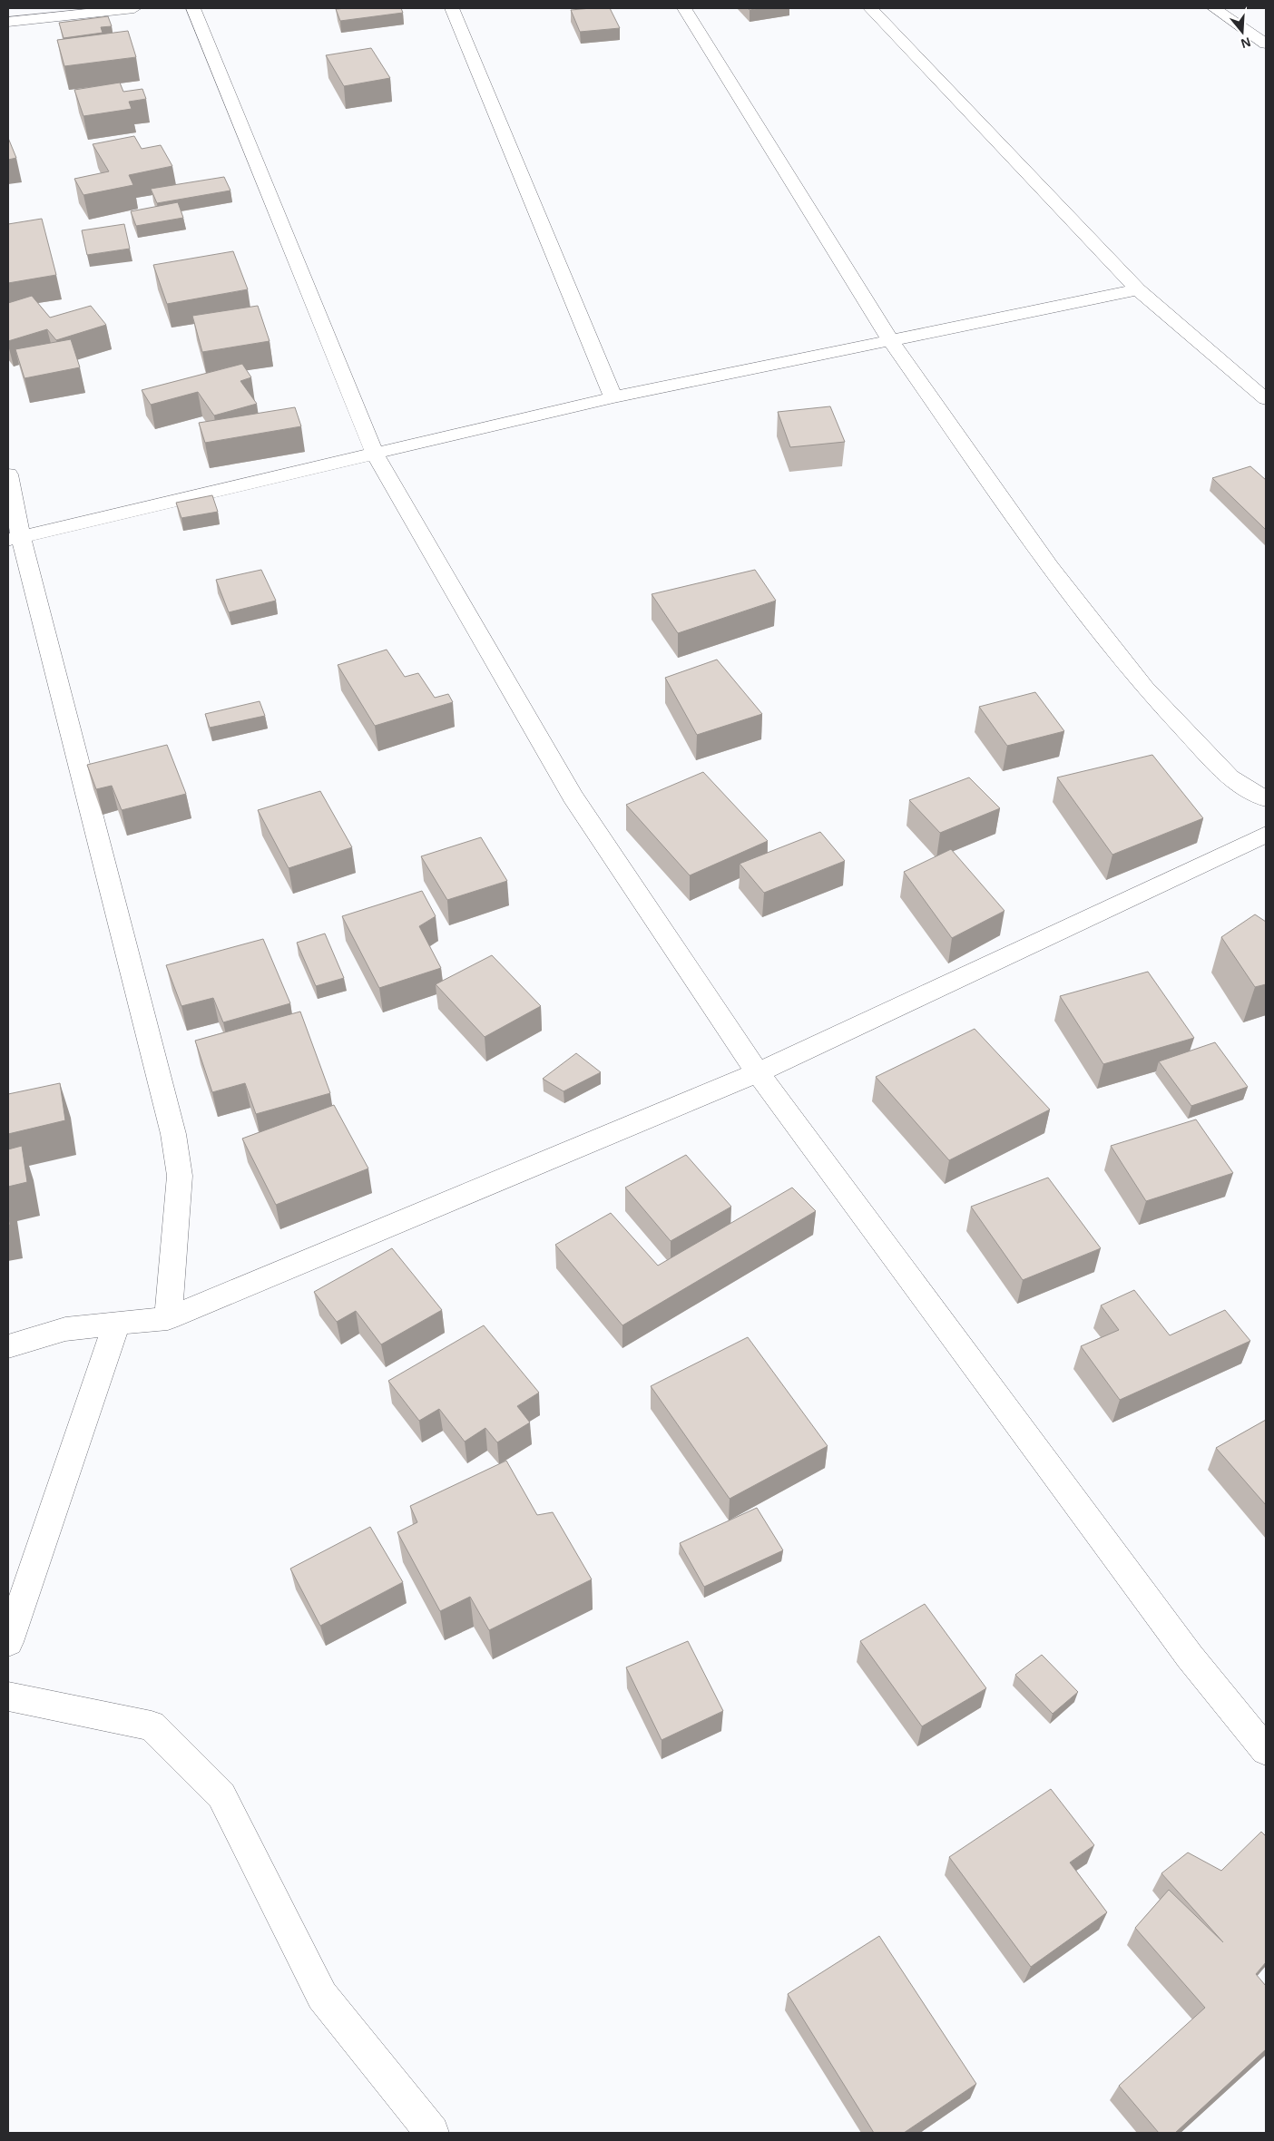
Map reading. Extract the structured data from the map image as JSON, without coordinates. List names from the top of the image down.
{
  "north": "bottom"
}
